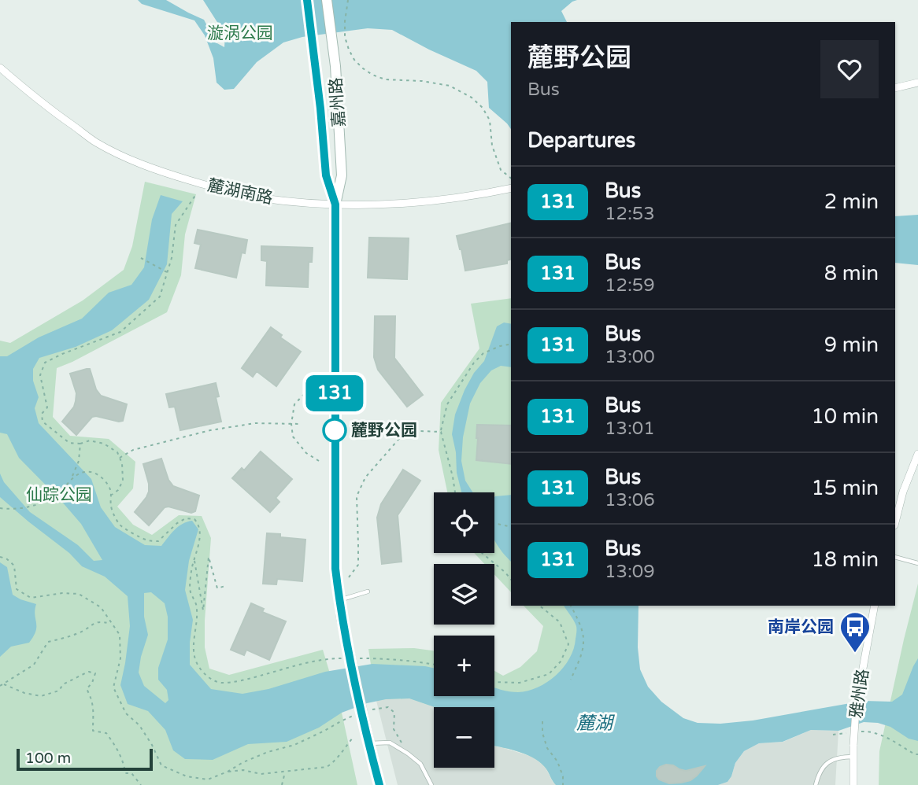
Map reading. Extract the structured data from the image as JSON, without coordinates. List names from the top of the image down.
{
  "streets": {
    "street": ["嘉州路", "麓湖南路", "雅州路"]
  },
  "crossings": [
    ["嘉州路", "麓湖南路"]
  ],
  "water": ["麓湖"],
  "parks": ["漩涡公园", "仙踪公园"],
  "places": {
    "other": ["麓野公园"],
    "bus stop": ["南岸公园"]
  },
  "lines": ["bus line 131"],
  "scale_bar": "100 m",
  "page": {
    "on_map": "131",
    "heading": [
      ["麓野公园", "Bus"],
      "Departures"
    ],
    "list": [
      {
        "mark": "131",
        "name": "Bus",
        "note": "12:53",
        "value": "2 min"
      },
      {
        "mark": "131",
        "name": "Bus",
        "note": "12:59",
        "value": "8 min"
      },
      {
        "mark": "131",
        "name": "Bus",
        "note": "13:00",
        "value": "9 min"
      },
      {
        "mark": "131",
        "name": "Bus",
        "note": "13:01",
        "value": "10 min"
      },
      {
        "mark": "131",
        "name": "Bus",
        "note": "13:06",
        "value": "15 min"
      },
      {
        "mark": "131",
        "name": "Bus",
        "note": "13:09",
        "value": "18 min"
      }
    ],
    "map_buttons": ["+", "−"],
    "scale": "100 m"
  }
}
